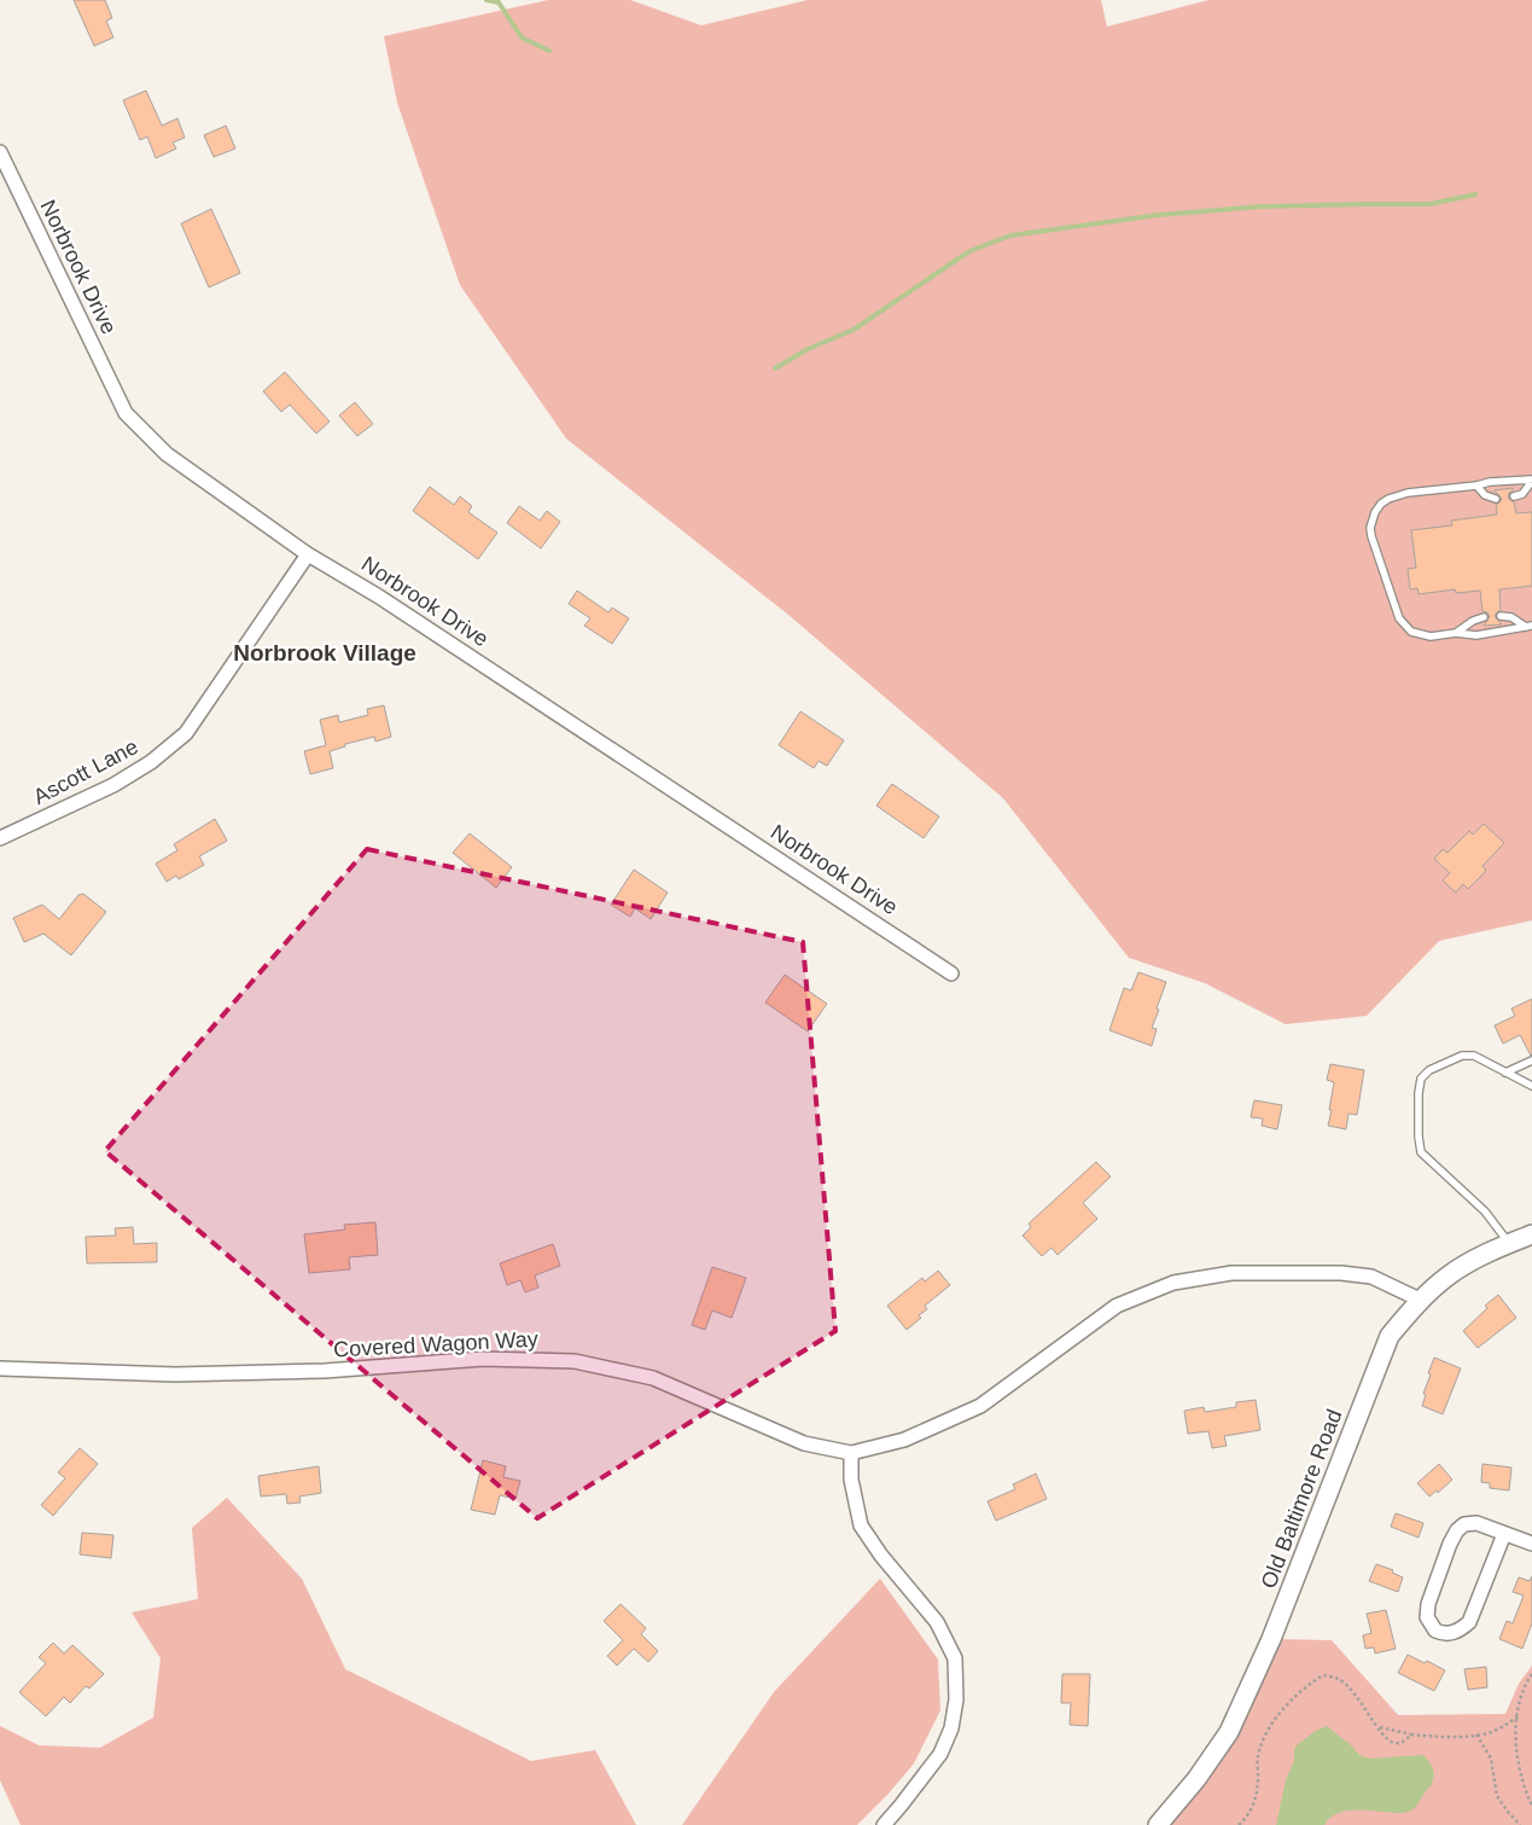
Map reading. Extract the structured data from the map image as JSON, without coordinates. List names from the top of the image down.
{
  "streets": {
    "street": [
      "Norbrook Drive",
      "Ascott Lane",
      "Covered Wagon Way",
      "Old Baltimore Road"
    ]
  },
  "crossings": [
    ["Norbrook Drive", "Ascott Lane"],
    ["Covered Wagon Way", "Old Baltimore Road"]
  ],
  "districts": ["Norbrook Village"]
}
